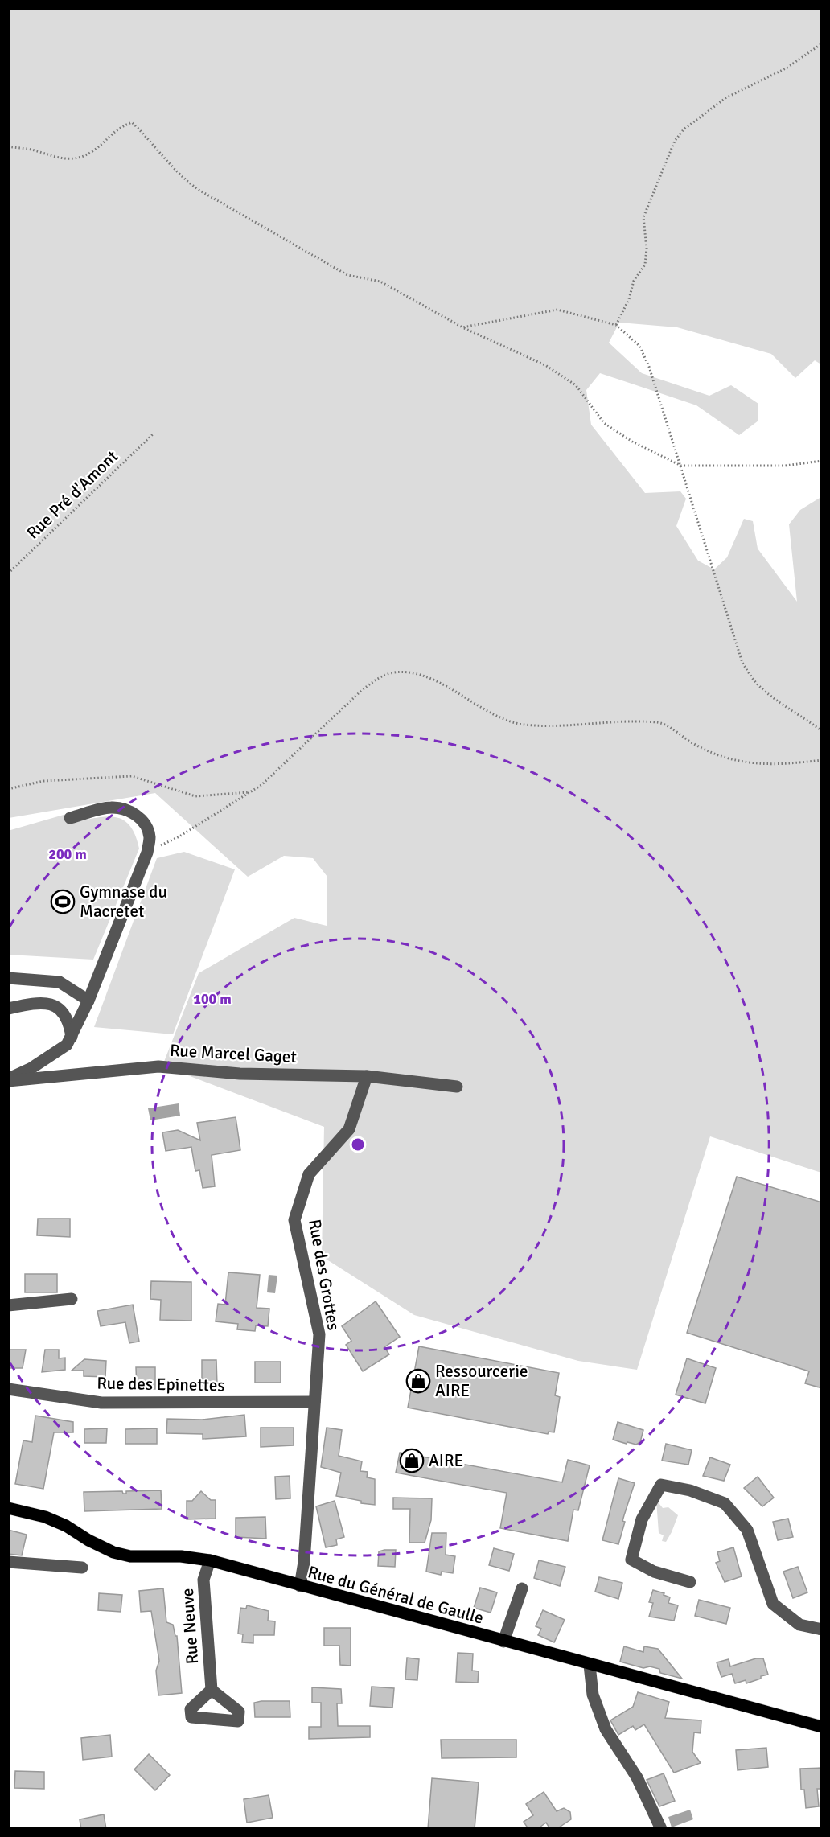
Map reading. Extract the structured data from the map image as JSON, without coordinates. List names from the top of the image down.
{
  "streets": {
    "main road": ["Rue du Général de Gaulle"],
    "street": [
      "Rue Marcel Gaget",
      "Rue des Grottes",
      "Rue des Epinettes",
      "Rue Neuve"
    ],
    "path": ["Rue Pré d'Amont"]
  },
  "crossings": [
    ["Rue Marcel Gaget", "Rue des Grottes"],
    ["Rue des Grottes", "Rue des Epinettes"],
    ["Rue des Grottes", "Rue du Général de Gaulle"],
    ["Rue du Général de Gaulle", "Rue Neuve"]
  ],
  "places": {
    "sports": ["Gymnase du Macretet"],
    "shop": ["Ressourcerie AIRE", "AIRE"]
  },
  "rings": ["200 m", "100 m"]
}
